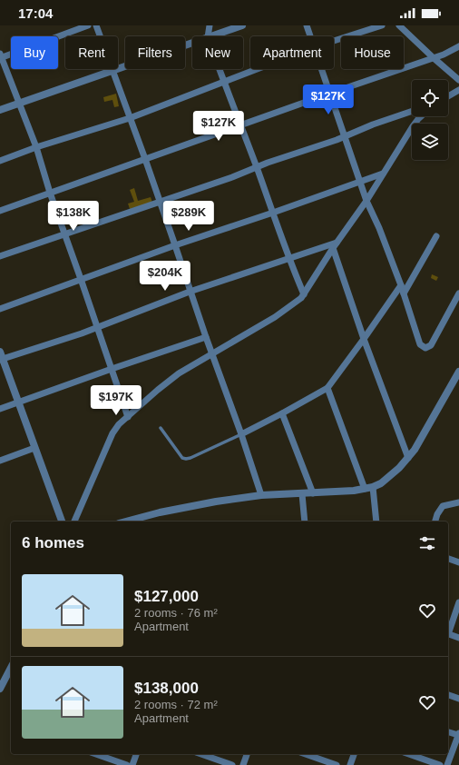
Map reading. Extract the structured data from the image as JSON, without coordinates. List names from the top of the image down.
{
  "page": {
    "status": "17:04",
    "chip": [
      "Buy",
      "Rent",
      "Filters",
      "New",
      "Apartment",
      "House"
    ],
    "price": [
      "$127K",
      "$127K",
      "$138K",
      "$289K",
      "$204K",
      "$197K"
    ],
    "heading": "6 homes",
    "list": [
      {
        "name": "$127,000",
        "note": "2 rooms · 76 m² · Apartment"
      },
      {
        "name": "$138,000",
        "note": "2 rooms · 72 m² · Apartment"
      }
    ]
  }
}
